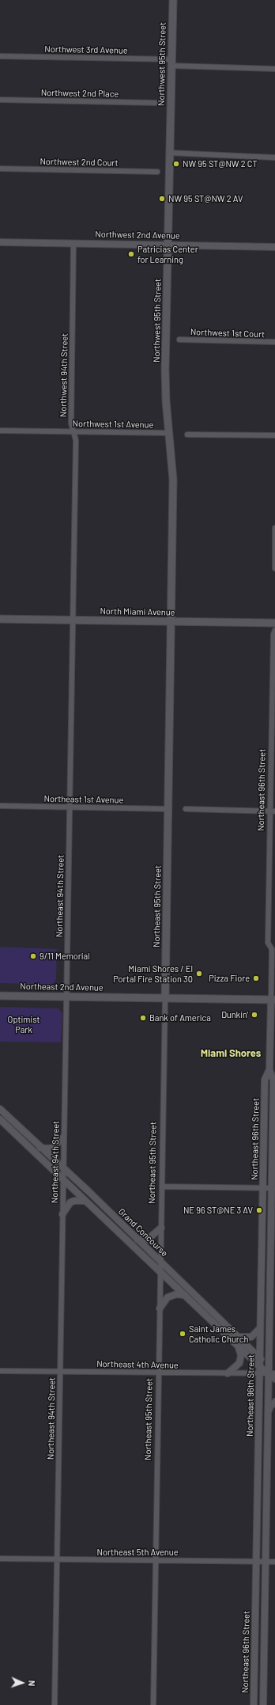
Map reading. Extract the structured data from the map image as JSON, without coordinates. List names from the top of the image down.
{
  "streets": {
    "main road": [
      "Northwest 95th Street",
      "North Miami Avenue",
      "Northeast 95th Street",
      "Northeast 2nd Avenue"
    ],
    "street": [
      "Northwest 3rd Avenue",
      "Northwest 2nd Place",
      "Northwest 2nd Court",
      "Northwest 2nd Avenue",
      "Northwest 1st Court",
      "Northwest 94th Street",
      "Northwest 1st Avenue",
      "Northeast 96th Street",
      "Northeast 1st Avenue",
      "Northeast 94th Street",
      "Grand Concourse",
      "Northeast 4th Avenue",
      "Northeast 5th Avenue"
    ]
  },
  "crossings": [
    ["Northwest 3rd Avenue", "Northwest 95th Street"],
    ["Northwest 95th Street", "Northwest 2nd Avenue"],
    ["Northwest 95th Street", "Northwest 1st Avenue"],
    ["Northwest 95th Street", "North Miami Avenue"],
    ["Northwest 95th Street", "Northeast 95th Street"],
    ["Northwest 2nd Avenue", "Northwest 94th Street"],
    ["Northwest 94th Street", "Northwest 1st Avenue"],
    ["Northwest 94th Street", "North Miami Avenue"],
    ["Northwest 94th Street", "Northeast 94th Street"],
    ["North Miami Avenue", "Northeast 94th Street"],
    ["North Miami Avenue", "Northeast 95th Street"],
    ["Northeast 96th Street", "Northeast 2nd Avenue"],
    ["Northeast 96th Street", "Grand Concourse"],
    ["Northeast 96th Street", "Northeast 4th Avenue"],
    ["Northeast 96th Street", "Northeast 5th Avenue"],
    ["Northeast 1st Avenue", "Northeast 94th Street"],
    ["Northeast 1st Avenue", "Northeast 95th Street"],
    ["Northeast 94th Street", "Northeast 2nd Avenue"],
    ["Northeast 94th Street", "Grand Concourse"],
    ["Northeast 94th Street", "Northeast 4th Avenue"],
    ["Northeast 94th Street", "Northeast 5th Avenue"],
    ["Northeast 95th Street", "Northeast 2nd Avenue"],
    ["Northeast 95th Street", "Grand Concourse"],
    ["Northeast 95th Street", "Northeast 4th Avenue"],
    ["Northeast 95th Street", "Northeast 5th Avenue"],
    ["Grand Concourse", "Northeast 4th Avenue"]
  ],
  "districts": ["Miami Shores"],
  "parks": ["Optimist Park"],
  "places": [
    "NW 95 ST@NW 2 CT",
    "NW 95 ST@NW 2 AV",
    "Patricias Center for Learning",
    "9/11 Memorial",
    "Miami Shores / El Portal Fire Station 30",
    "Pizza Fiore",
    "Dunkin'",
    "Bank of America",
    "NE 96 ST@NE 3 AV",
    "Saint James Catholic Church"
  ],
  "north": "right"
}
